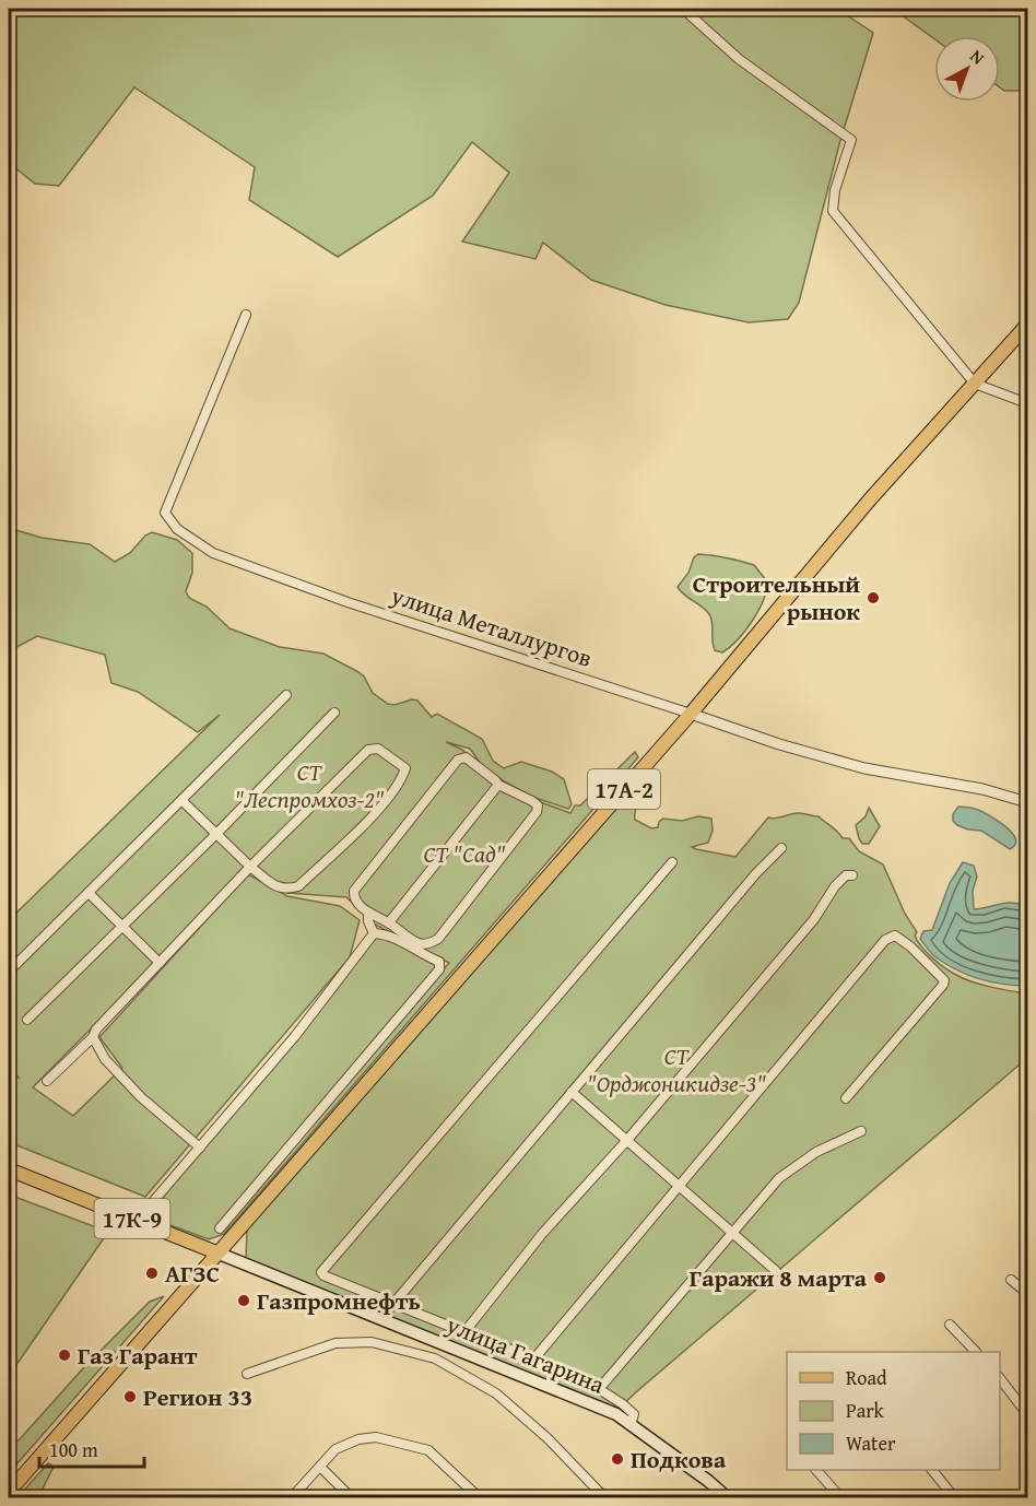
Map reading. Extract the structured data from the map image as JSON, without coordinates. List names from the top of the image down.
{
  "streets": {
    "main road": ["17А-2", "17К-9", "улица Гагарина"],
    "street": ["улица Металлургов"]
  },
  "crossings": [
    ["улица Металлургов", "17А-2"],
    ["17А-2", "17К-9"],
    ["17А-2", "улица Гагарина"],
    ["17К-9", "улица Гагарина"]
  ],
  "parks": ["СТ \"Леспромхоз-2\"", "СТ \"Сад\"", "СТ \"Орджоникидзе-3\""],
  "places": [
    "Строительный рынок",
    "АГЗС",
    "Гаражи 8 марта",
    "Газпромнефть",
    "Газ Гарант",
    "Регион 33",
    "Подкова"
  ],
  "legend": ["Road", "Park", "Water"],
  "scale_bar": "100 m",
  "north": "top right"
}
